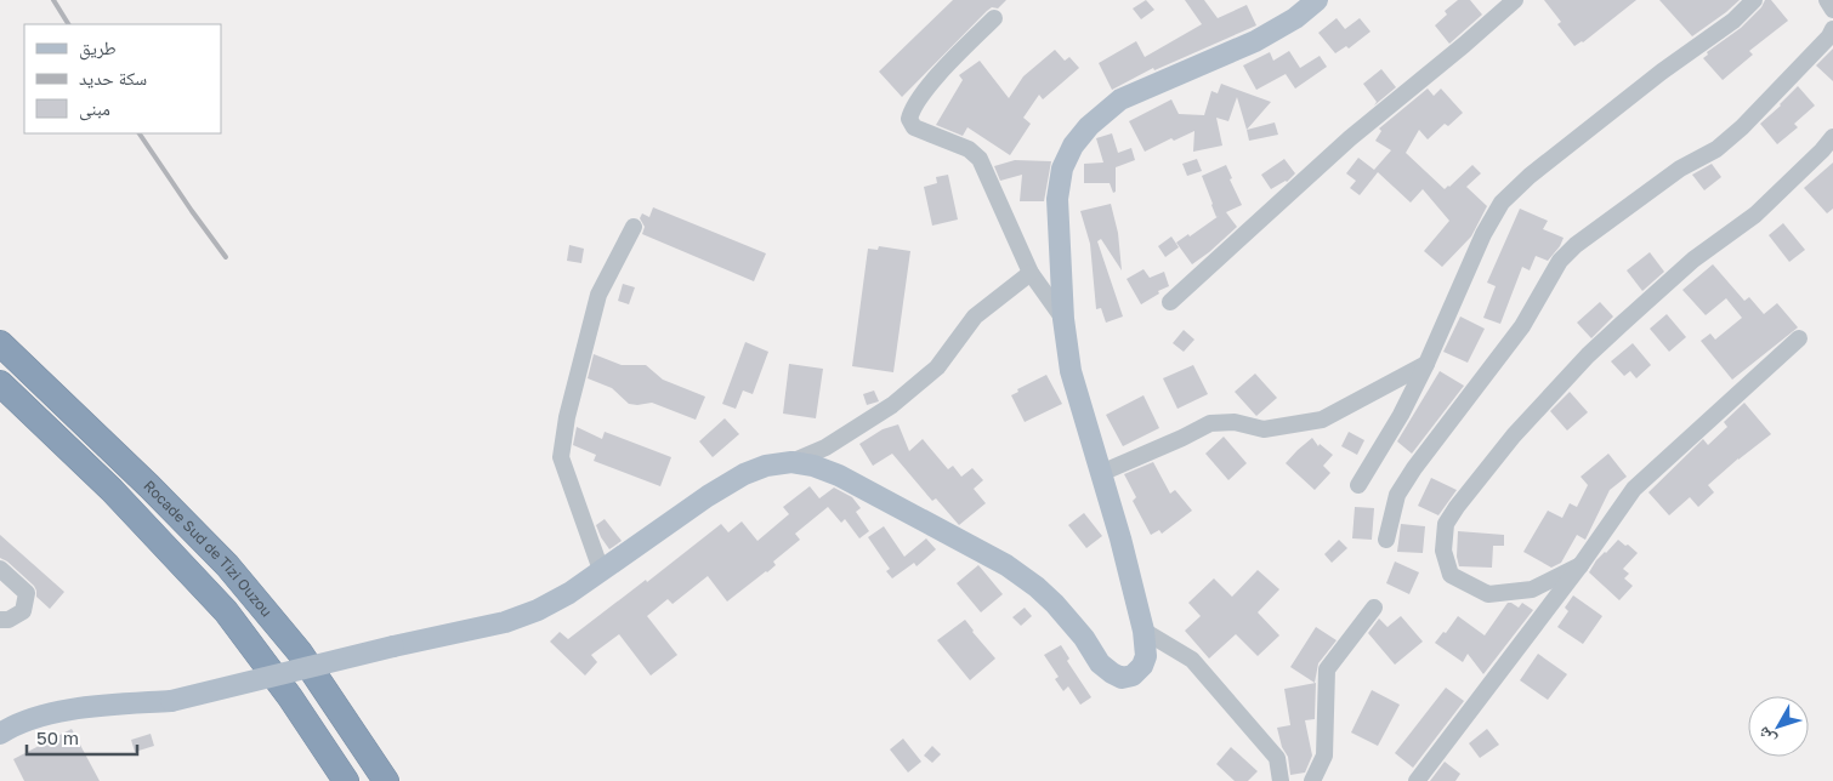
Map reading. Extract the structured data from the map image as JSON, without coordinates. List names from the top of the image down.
{
  "streets": {
    "highway": ["Rocade Sud de Tizi Ouzou"]
  },
  "legend": ["طريق", "سكة حديد", "مبنى"],
  "scale_bar": "50 m",
  "north": "bottom left"
}
